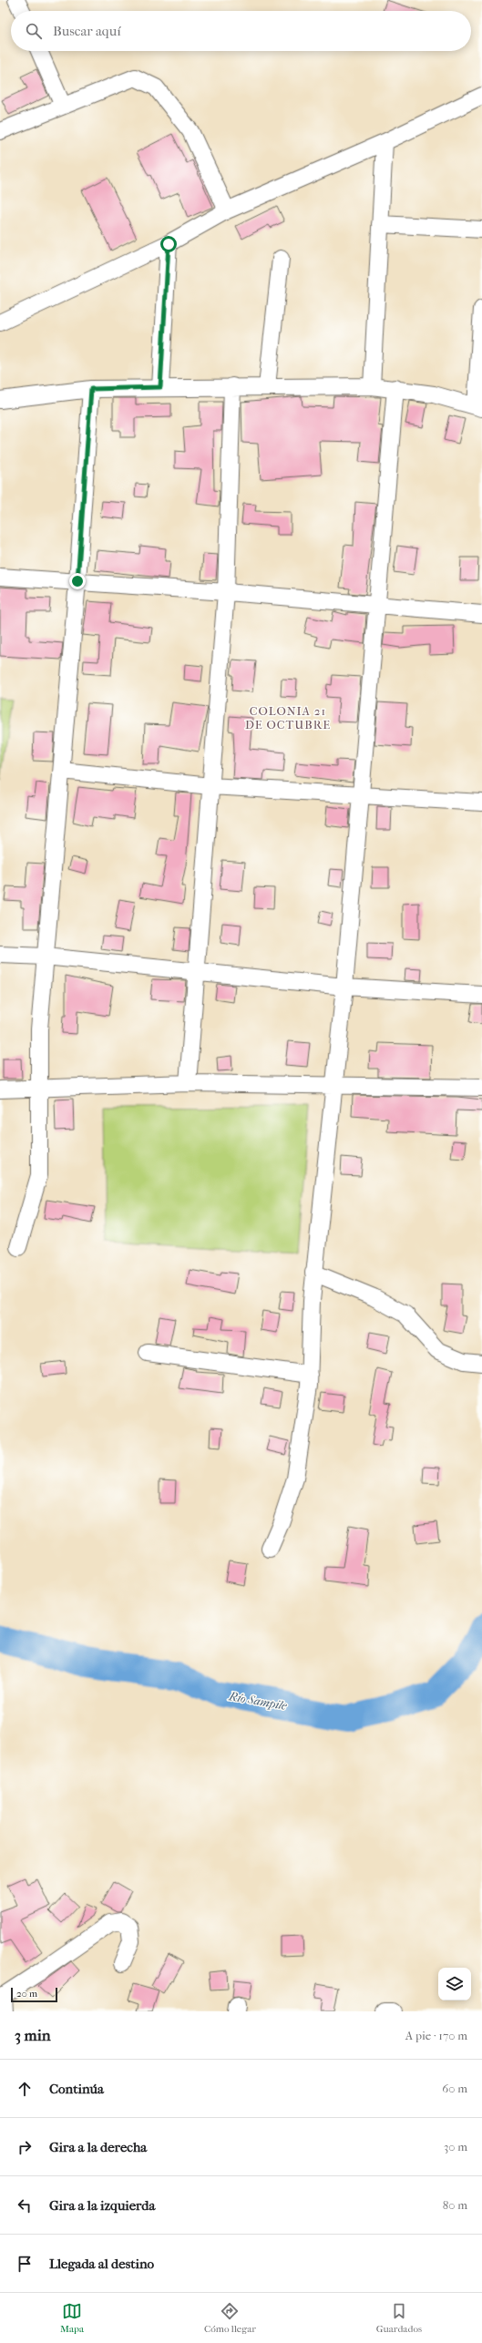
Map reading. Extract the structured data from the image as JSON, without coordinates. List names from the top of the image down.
{
  "districts": ["COLONIA 21 DE OCTUBRE"],
  "water": ["Río Sampile"],
  "scale_bar": "20 m",
  "page": {
    "search": "Buscar aquí",
    "scale": "20 m",
    "heading": ["3 min", "A pie · 170 m"],
    "list": [
      ["Continúa", "60 m"],
      ["Gira a la derecha", "30 m"],
      ["Gira a la izquierda", "80 m"],
      "Llegada al destino"
    ],
    "nav": ["Mapa", "Cómo llegar", "Guardados"]
  }
}
